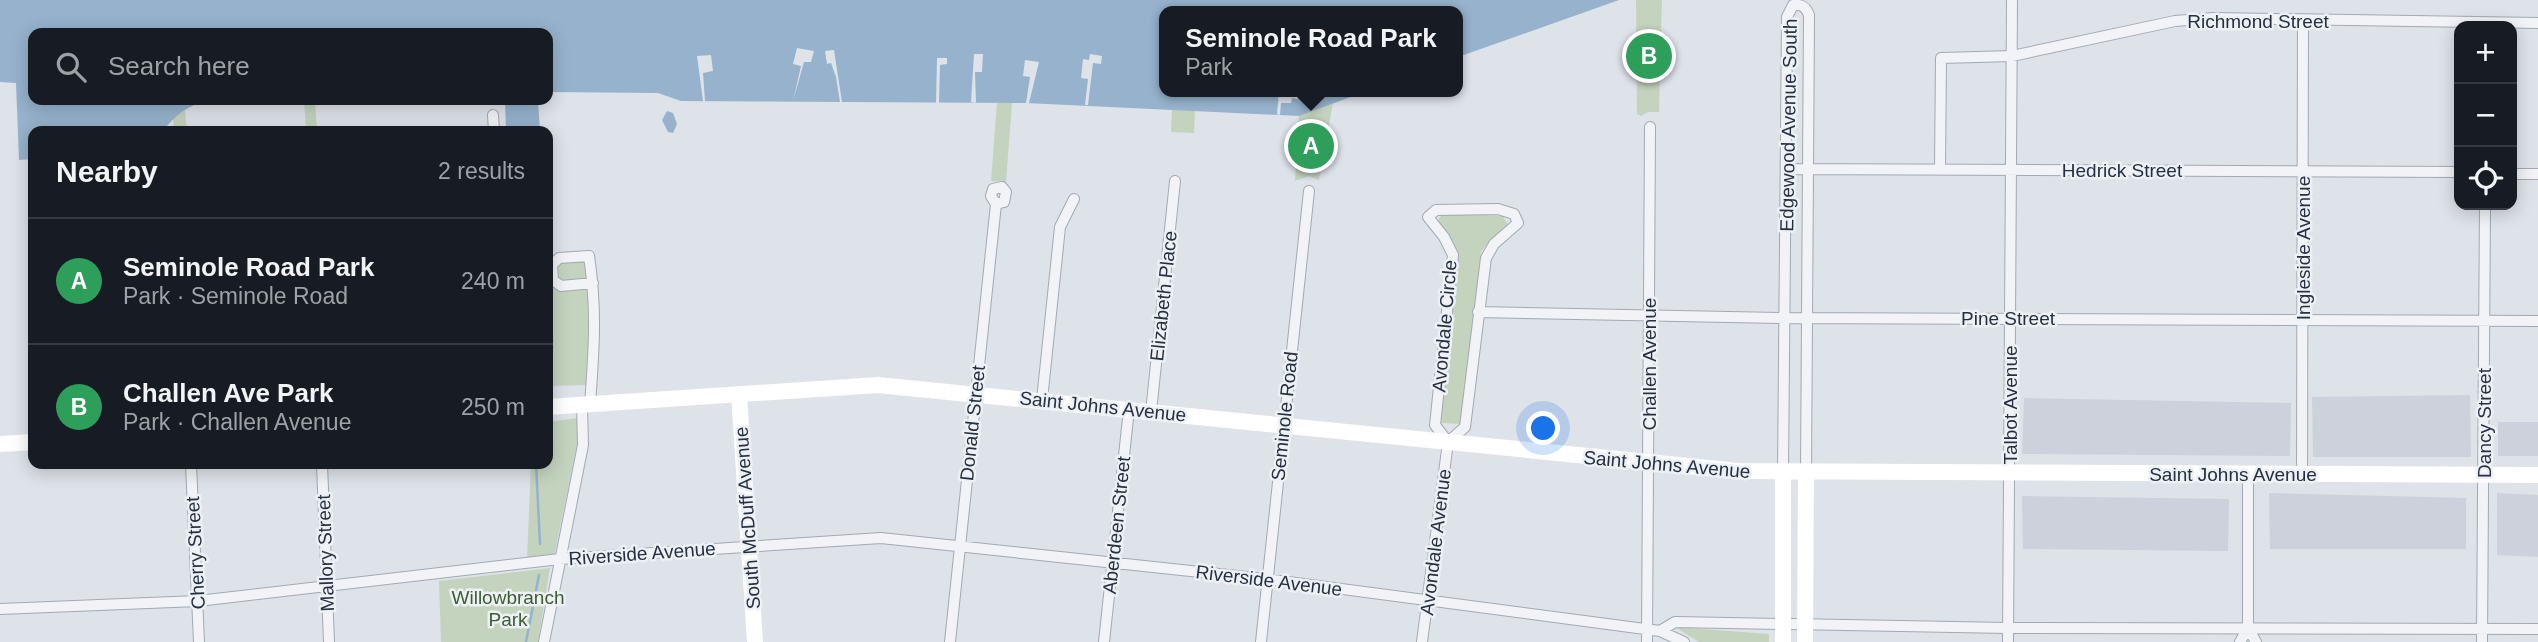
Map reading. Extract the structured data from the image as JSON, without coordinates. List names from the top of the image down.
{
  "streets": {
    "main road": ["Edgewood Avenue South", "Saint Johns Avenue", "South McDuff Avenue"],
    "street": [
      "Richmond Street",
      "Hedrick Street",
      "Ingleside Avenue",
      "Elizabeth Place",
      "Pine Street",
      "Avondale Circle",
      "Challen Avenue",
      "Talbot Avenue",
      "Seminole Road",
      "Donald Street",
      "Dancy Street",
      "Aberdeen Street",
      "Avondale Avenue",
      "Cherry Street",
      "Mallory Street",
      "Riverside Avenue"
    ]
  },
  "crossings": [
    ["Richmond Street", "Hedrick Street"],
    ["Richmond Street", "Ingleside Avenue"],
    ["Richmond Street", "Talbot Avenue"],
    ["Edgewood Avenue South", "Hedrick Street"],
    ["Edgewood Avenue South", "Pine Street"],
    ["Edgewood Avenue South", "Saint Johns Avenue"],
    ["Edgewood Avenue South", "Riverside Avenue"],
    ["Hedrick Street", "Ingleside Avenue"],
    ["Hedrick Street", "Talbot Avenue"],
    ["Ingleside Avenue", "Pine Street"],
    ["Ingleside Avenue", "Saint Johns Avenue"],
    ["Elizabeth Place", "Saint Johns Avenue"],
    ["Pine Street", "Avondale Circle"],
    ["Pine Street", "Challen Avenue"],
    ["Pine Street", "Talbot Avenue"],
    ["Pine Street", "Dancy Street"],
    ["Avondale Circle", "Saint Johns Avenue"],
    ["Avondale Circle", "Avondale Avenue"],
    ["Challen Avenue", "Saint Johns Avenue"],
    ["Challen Avenue", "Riverside Avenue"],
    ["Talbot Avenue", "Saint Johns Avenue"],
    ["Talbot Avenue", "Riverside Avenue"],
    ["Saint Johns Avenue", "Seminole Road"],
    ["Saint Johns Avenue", "Donald Street"],
    ["Saint Johns Avenue", "Dancy Street"],
    ["Saint Johns Avenue", "South McDuff Avenue"],
    ["Saint Johns Avenue", "Aberdeen Street"],
    ["Saint Johns Avenue", "Avondale Avenue"],
    ["Seminole Road", "Riverside Avenue"],
    ["Donald Street", "Riverside Avenue"],
    ["Dancy Street", "Riverside Avenue"],
    ["South McDuff Avenue", "Riverside Avenue"],
    ["Aberdeen Street", "Riverside Avenue"],
    ["Avondale Avenue", "Riverside Avenue"],
    ["Cherry Street", "Riverside Avenue"],
    ["Mallory Street", "Riverside Avenue"]
  ],
  "parks": ["Willowbranch Park"],
  "page": {
    "popup": ["Seminole Road Park", "Park"],
    "map_buttons": ["+", "−"],
    "search": "Search here",
    "pins": ["B", "A"],
    "heading": ["Nearby", "2 results"],
    "list": [
      {
        "mark": "A",
        "name": "Seminole Road Park",
        "note": "Park · Seminole Road",
        "value": "240 m"
      },
      {
        "mark": "B",
        "name": "Challen Ave Park",
        "note": "Park · Challen Avenue",
        "value": "250 m"
      }
    ]
  }
}
